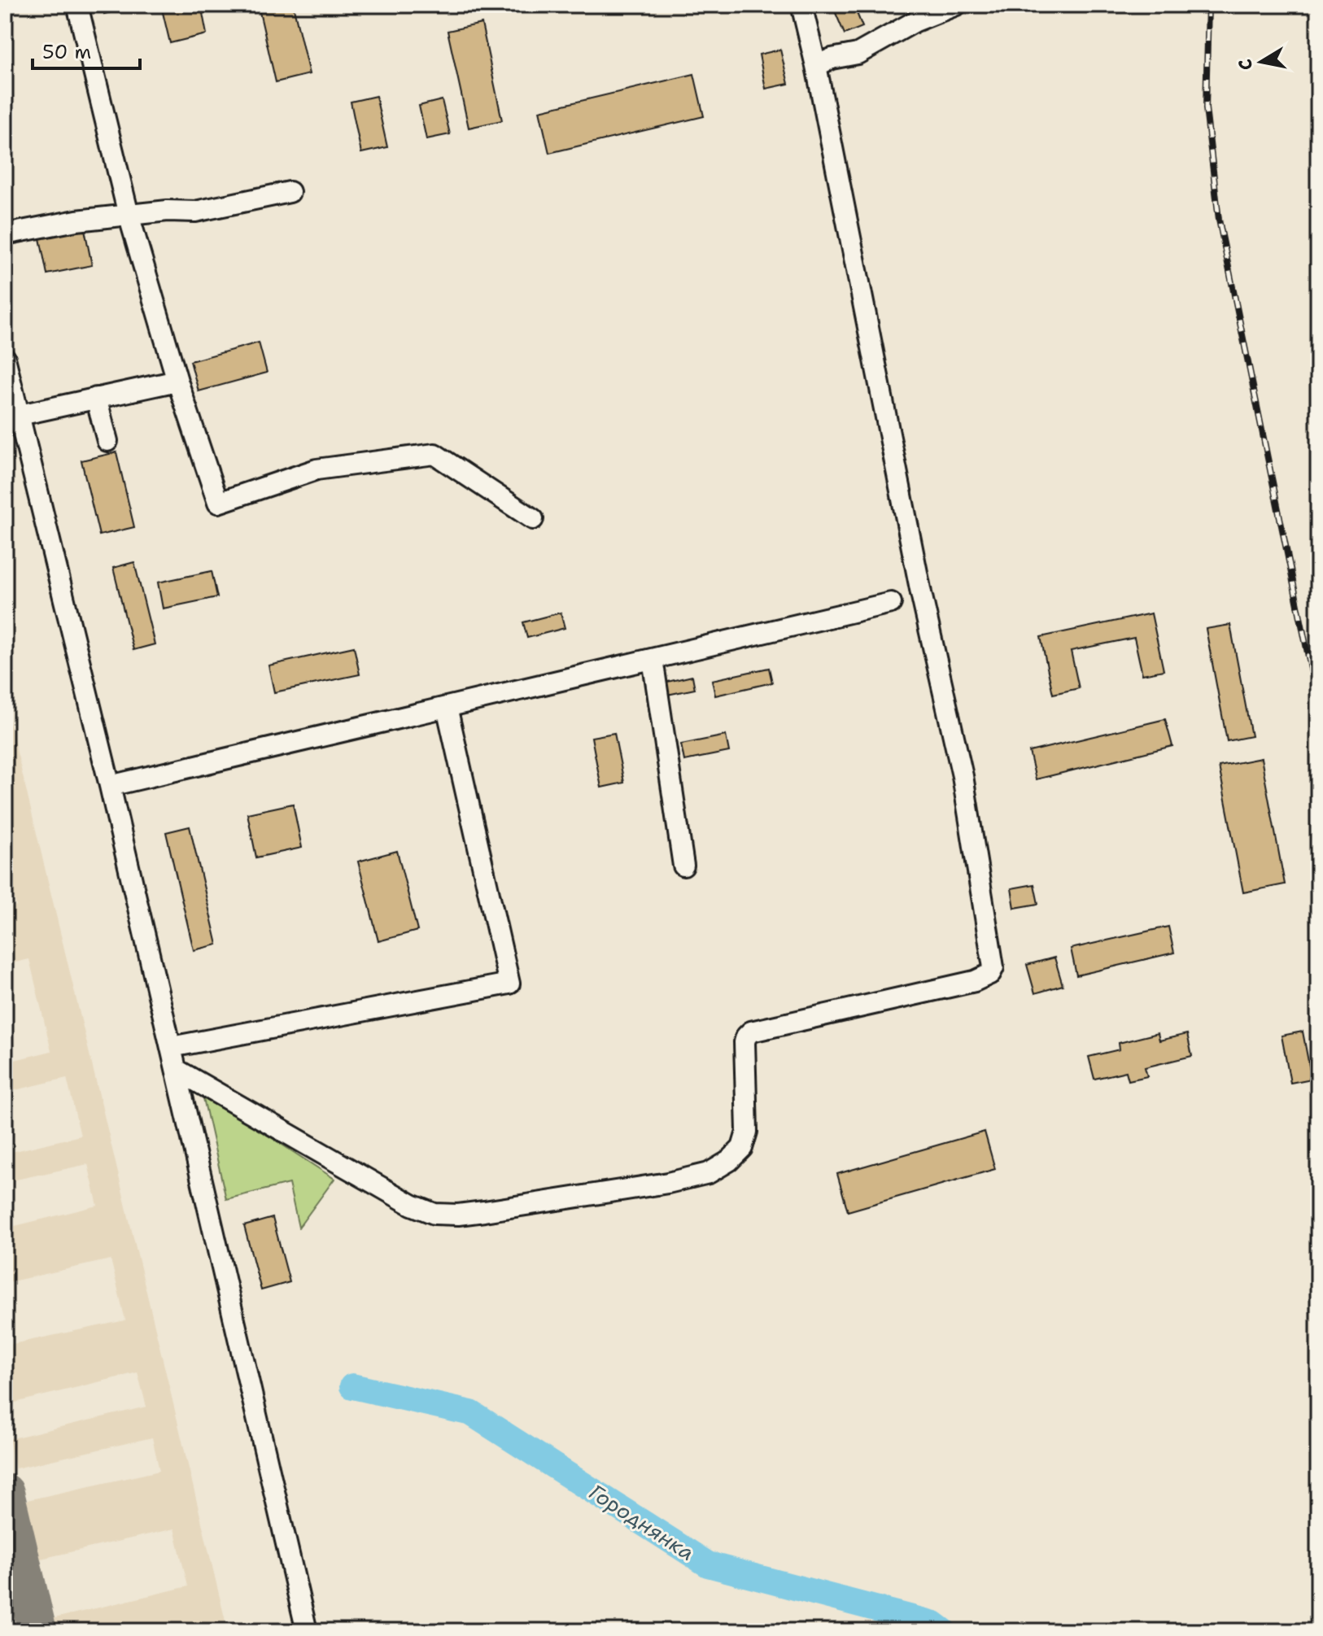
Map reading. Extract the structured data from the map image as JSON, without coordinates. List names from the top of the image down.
{
  "water": ["Городнянка"],
  "scale_bar": "50 m",
  "north": "left"
}
